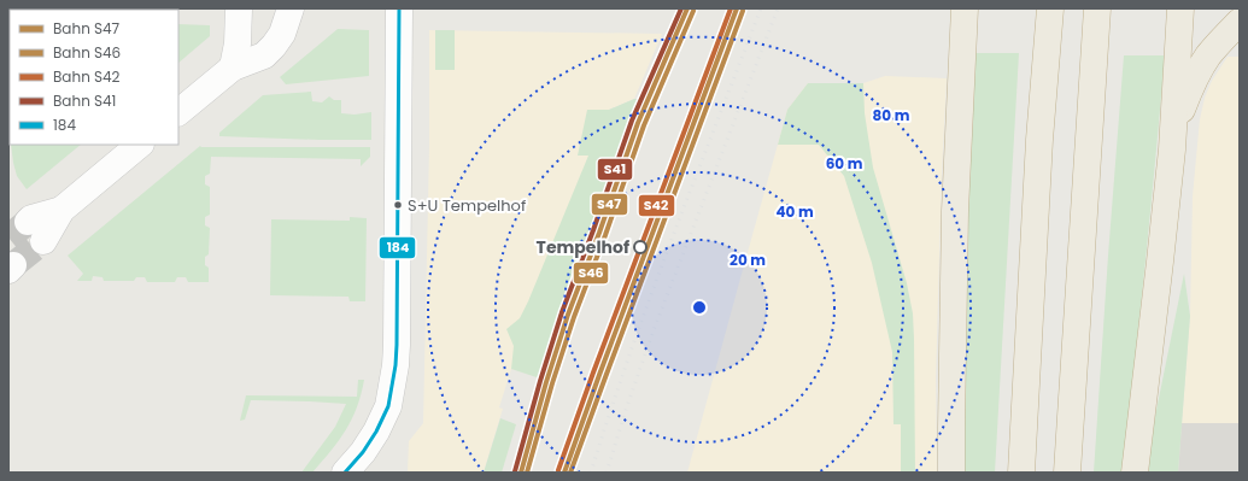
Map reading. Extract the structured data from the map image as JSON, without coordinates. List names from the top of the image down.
{
  "places": ["S+U Tempelhof", "Tempelhof"],
  "lines": [
    "rail line S47",
    "rail line S42",
    "rail line S41",
    "transit line 184",
    "rail line S46"
  ],
  "legend": [
    "Bahn S47",
    "Bahn S46",
    "Bahn S42",
    "Bahn S41",
    "184"
  ],
  "rings": [
    "80 m",
    "60 m",
    "40 m",
    "20 m"
  ]
}
